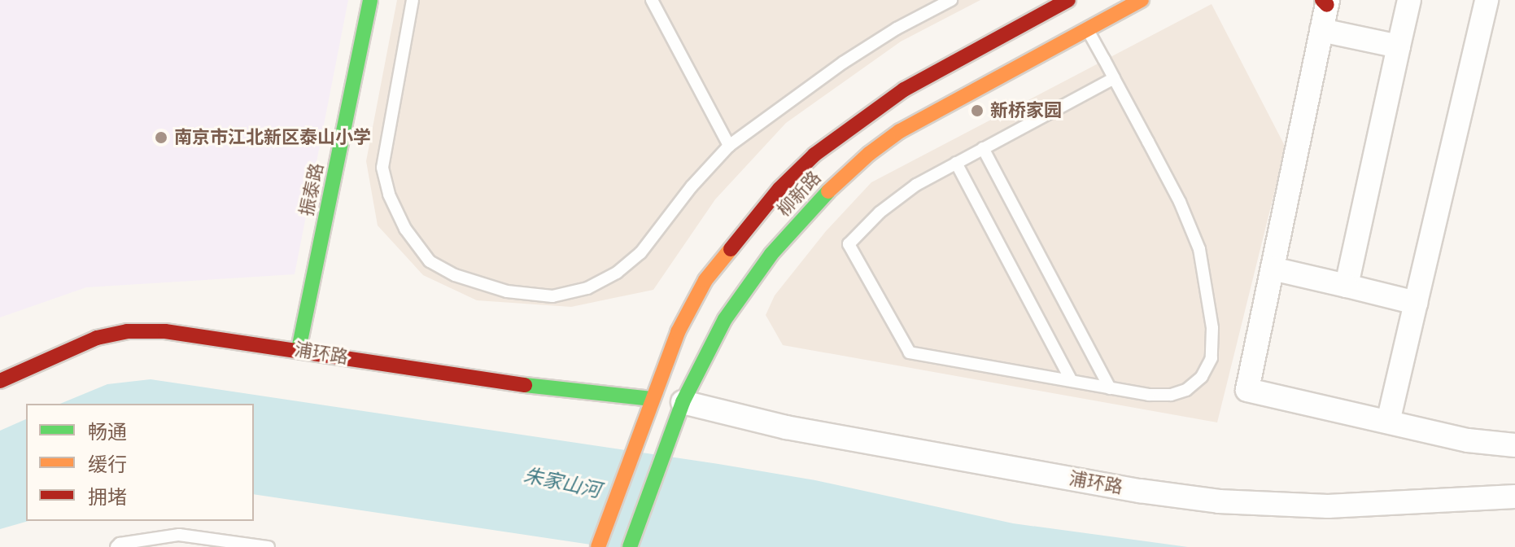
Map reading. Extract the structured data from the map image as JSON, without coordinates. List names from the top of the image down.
{
  "streets": {
    "main road": ["振泰路", "柳新路", "浦环路"]
  },
  "crossings": [
    ["振泰路", "浦环路"],
    ["柳新路", "浦环路"]
  ],
  "water": ["朱家山河"],
  "places": ["新桥家园", "南京市江北新区泰山小学"],
  "legend": ["畅通", "缓行", "拥堵"]
}
